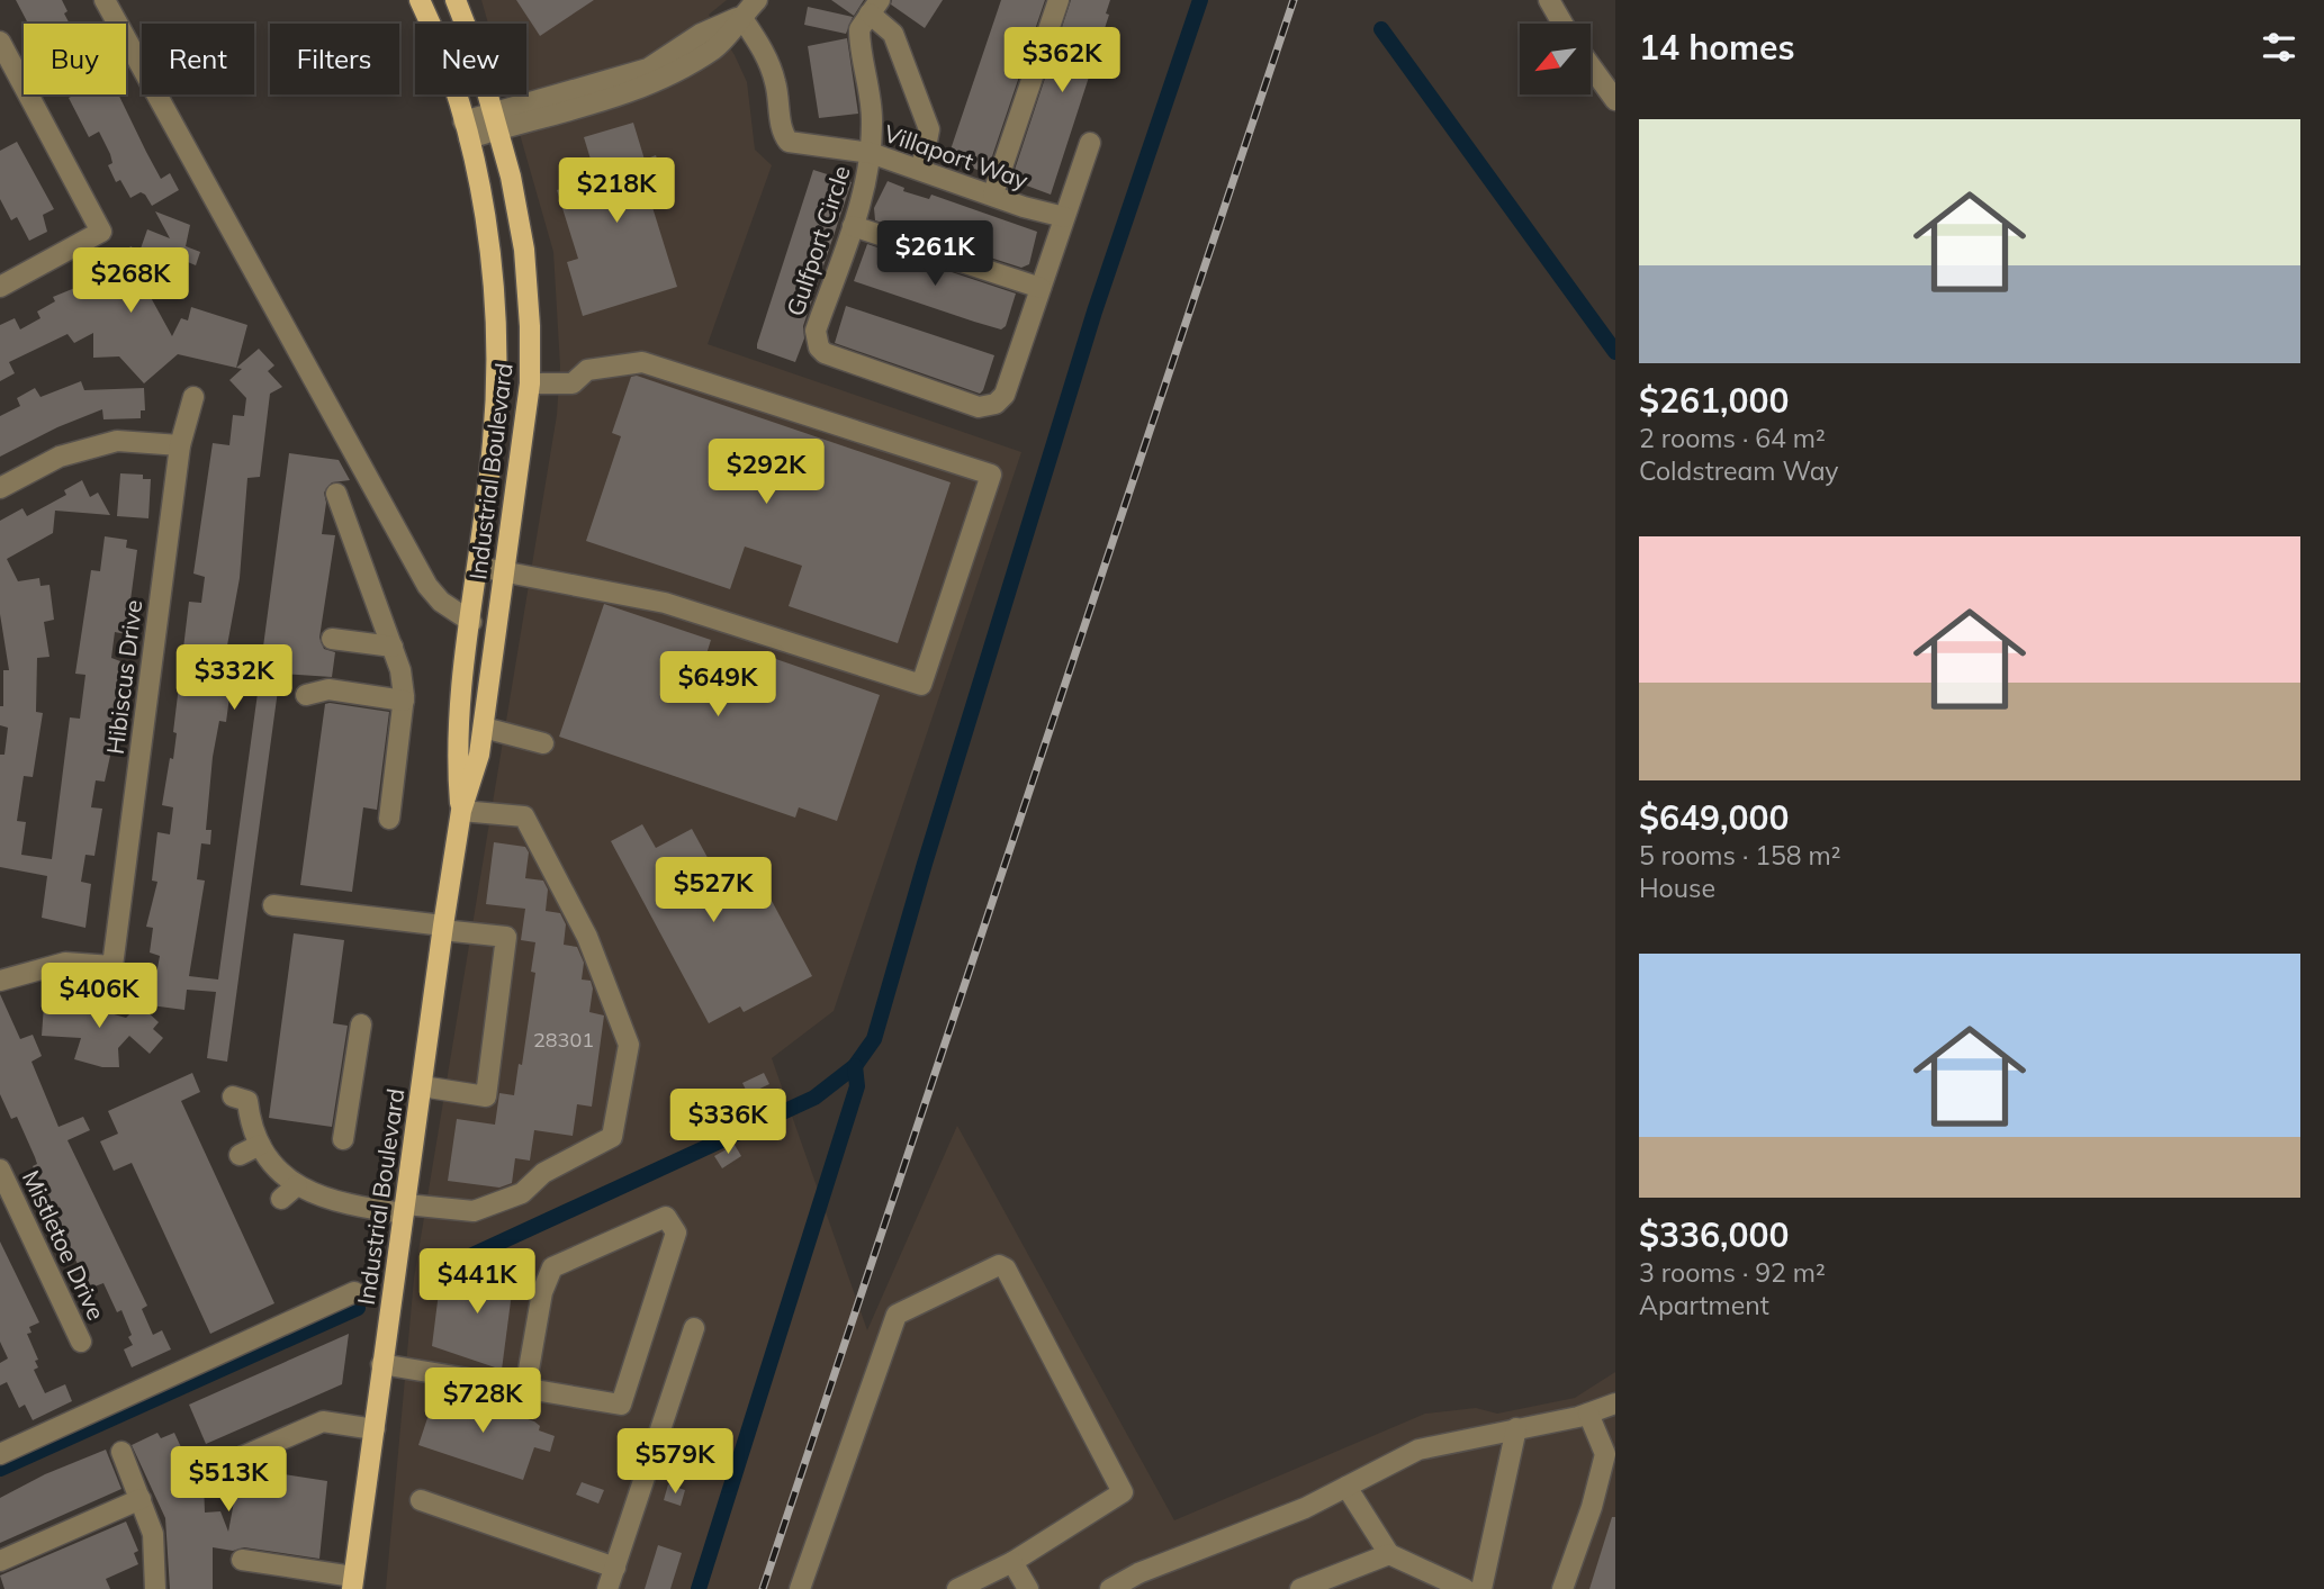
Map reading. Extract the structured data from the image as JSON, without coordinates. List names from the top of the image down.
{
  "streets": {
    "main road": ["Industrial Boulevard"],
    "street": [
      "Villaport Way",
      "Gulfport Circle",
      "Hibiscus Drive",
      "Mistletoe Drive"
    ]
  },
  "crossings": [
    ["Villaport Way", "Gulfport Circle"]
  ],
  "house_numbers": ["28301"],
  "north": "bottom left",
  "page": {
    "heading": "14 homes",
    "chip": [
      "Buy",
      "Rent",
      "Filters",
      "New"
    ],
    "price": [
      "$362K",
      "$218K",
      "$261K",
      "$268K",
      "$292K",
      "$332K",
      "$649K",
      "$527K",
      "$406K",
      "$336K",
      "$441K",
      "$728K",
      "$579K",
      "$513K"
    ],
    "list": [
      {
        "name": "$261,000",
        "note": "2 rooms · 64 m² · Coldstream Way"
      },
      {
        "name": "$649,000",
        "note": "5 rooms · 158 m² · House"
      },
      {
        "name": "$336,000",
        "note": "3 rooms · 92 m² · Apartment"
      }
    ]
  }
}
